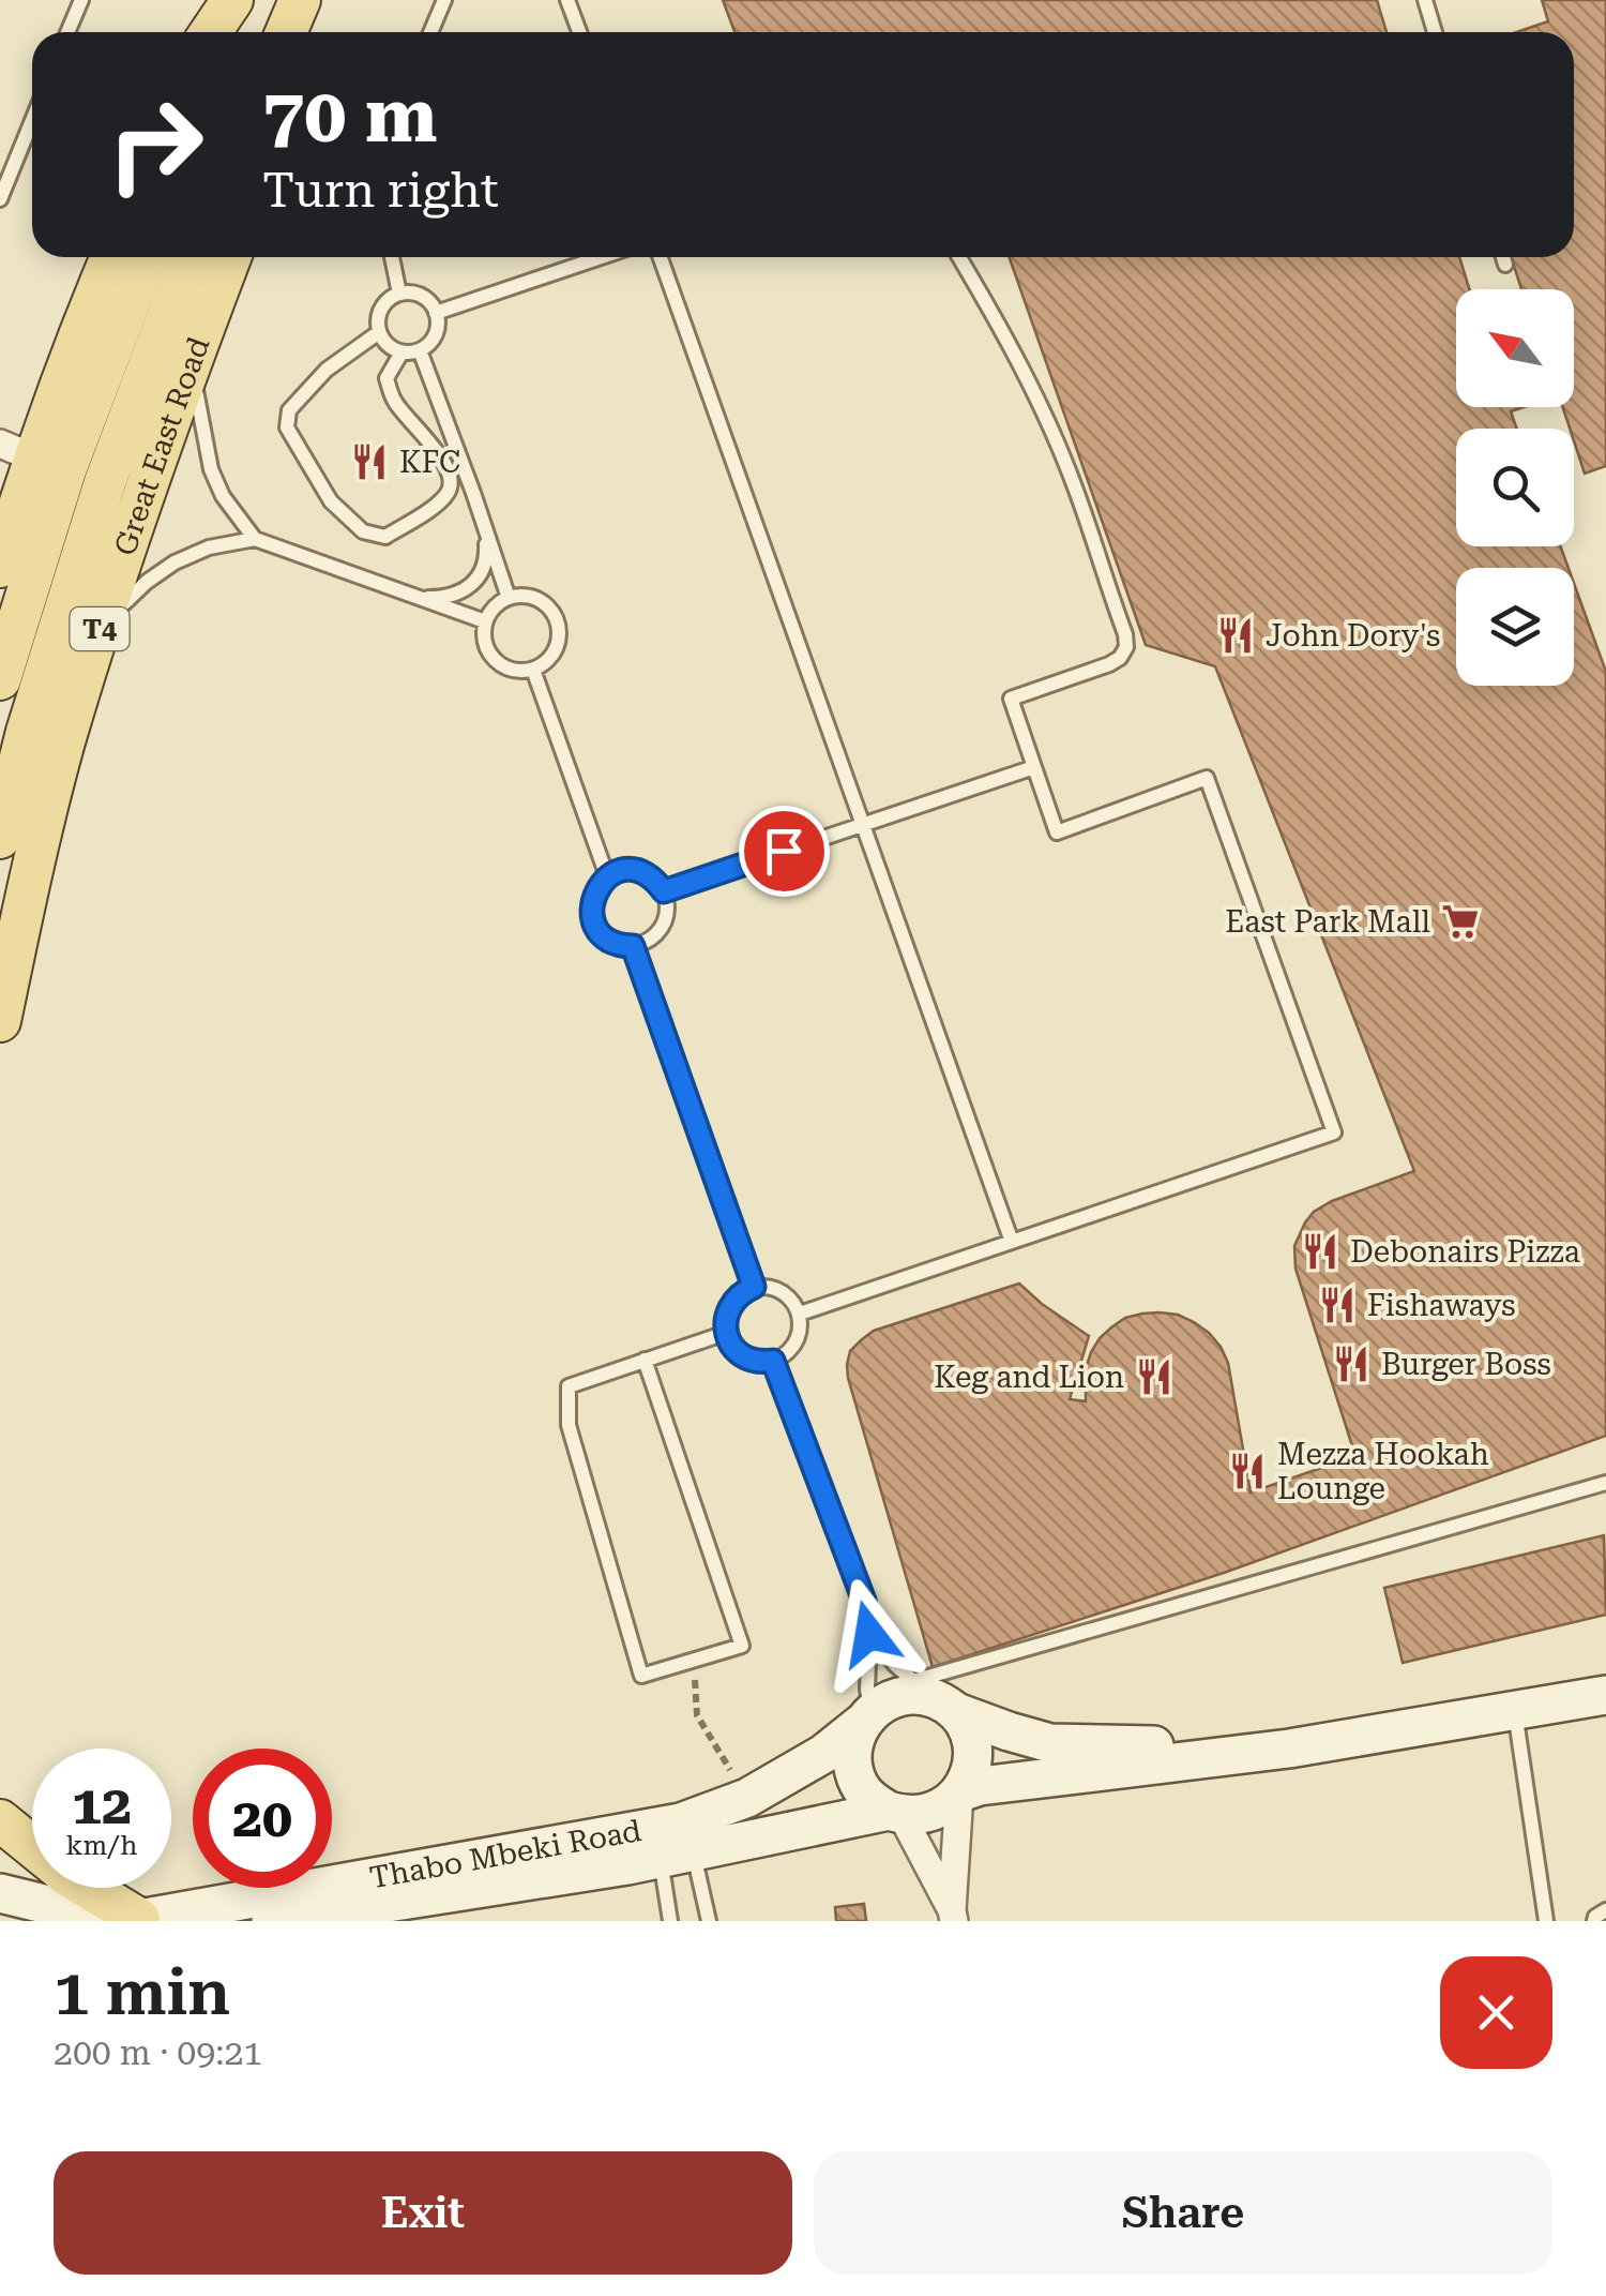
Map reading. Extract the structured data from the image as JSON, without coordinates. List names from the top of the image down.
{
  "streets": {
    "main road": ["Great East Road", "T4", "Thabo Mbeki Road"]
  },
  "places": {
    "restaurant": [
      "KFC",
      "John Dory's",
      "Debonairs Pizza",
      "Fishaways",
      "Burger Boss",
      "Keg and Lion",
      "Mezza Hookah Lounge"
    ],
    "supermarket": ["East Park Mall"]
  },
  "north": "top left",
  "page": {
    "turn": ["70 m", "Turn right"],
    "speed": "12 km/h",
    "limit": "20",
    "heading": ["1 min", "200 m · 09:21"],
    "buttons": ["Exit", "Share"]
  }
}
